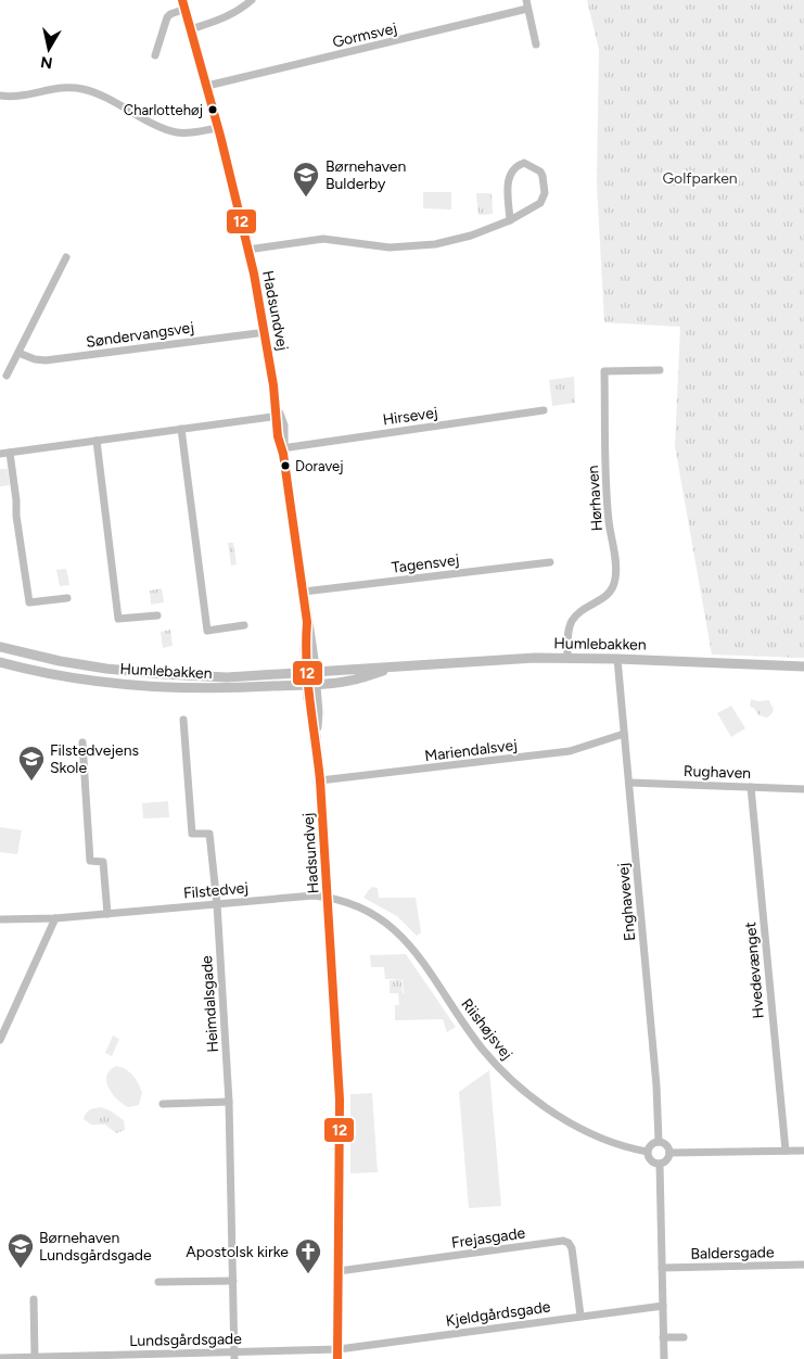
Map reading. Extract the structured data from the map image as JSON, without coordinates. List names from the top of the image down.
{
  "streets": {
    "street": [
      "Gormsvej",
      "Hadsundvej",
      "Søndervangsvej",
      "Hirsevej",
      "Hørhaven",
      "Tagensvej",
      "Humlebakken",
      "Mariendalsvej",
      "Rughaven",
      "Filstedvej",
      "Enghavevej",
      "Hvedevænget",
      "Heimdalsgade",
      "Riishøjsvej",
      "Frejasgade",
      "Baldersgade",
      "Kjeldgårdsgade",
      "Lundsgårdsgade"
    ]
  },
  "crossings": [
    ["Gormsvej", "Hadsundvej"],
    ["Hadsundvej", "Søndervangsvej"],
    ["Hadsundvej", "Hirsevej"],
    ["Hadsundvej", "Tagensvej"],
    ["Hadsundvej", "Humlebakken"],
    ["Hadsundvej", "Mariendalsvej"],
    ["Hadsundvej", "Filstedvej"],
    ["Hadsundvej", "Riishøjsvej"],
    ["Hadsundvej", "Frejasgade"],
    ["Hadsundvej", "Kjeldgårdsgade"],
    ["Hadsundvej", "Lundsgårdsgade"],
    ["Hørhaven", "Humlebakken"],
    ["Humlebakken", "Enghavevej"],
    ["Mariendalsvej", "Enghavevej"],
    ["Rughaven", "Enghavevej"],
    ["Rughaven", "Hvedevænget"],
    ["Filstedvej", "Heimdalsgade"],
    ["Filstedvej", "Riishøjsvej"],
    ["Enghavevej", "Riishøjsvej"],
    ["Heimdalsgade", "Lundsgårdsgade"],
    ["Frejasgade", "Kjeldgårdsgade"],
    ["Kjeldgårdsgade", "Lundsgårdsgade"]
  ],
  "parks": ["Golfparken"],
  "places": {
    "other": ["Charlottehøj", "Doravej"],
    "school or university": ["Børnehaven Bulderby", "Filstedvejens Skole", "Børnehaven Lundsgårdsgade"],
    "church": ["Apostolsk kirke"]
  },
  "lines": ["transit line 12"],
  "north": "bottom"
}
